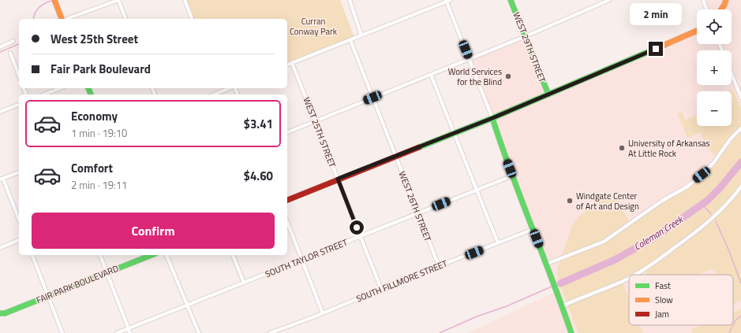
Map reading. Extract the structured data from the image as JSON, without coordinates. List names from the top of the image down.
{
  "streets": {
    "street": [
      "WEST 29TH STREET",
      "WEST 25TH STREET",
      "WEST 26TH STREET",
      "SOUTH TAYLOR STREET",
      "SOUTH FILLMORE STREET",
      "FAIR PARK BOULEVARD"
    ]
  },
  "crossings": [
    ["WEST 25TH STREET", "SOUTH TAYLOR STREET"],
    ["WEST 25TH STREET", "SOUTH FILLMORE STREET"],
    ["WEST 26TH STREET", "SOUTH TAYLOR STREET"],
    ["WEST 26TH STREET", "SOUTH FILLMORE STREET"]
  ],
  "water": ["Coleman Creek"],
  "parks": ["Curran Conway Park"],
  "places": ["World Services for the Blind", "University of Arkansas At Little Rock", "Windgate Center of Art and Design"],
  "legend": ["Fast", "Slow", "Jam"],
  "page": {
    "bubble": "2 min",
    "map_buttons": ["+", "−"],
    "banner": ["West 25th Street", "Fair Park Boulevard"],
    "list": [
      {
        "name": "Economy",
        "note": "1 min · 19:10",
        "value": "$3.41"
      },
      {
        "name": "Comfort",
        "note": "2 min · 19:11",
        "value": "$4.60"
      }
    ],
    "buttons": "Confirm"
  }
}
